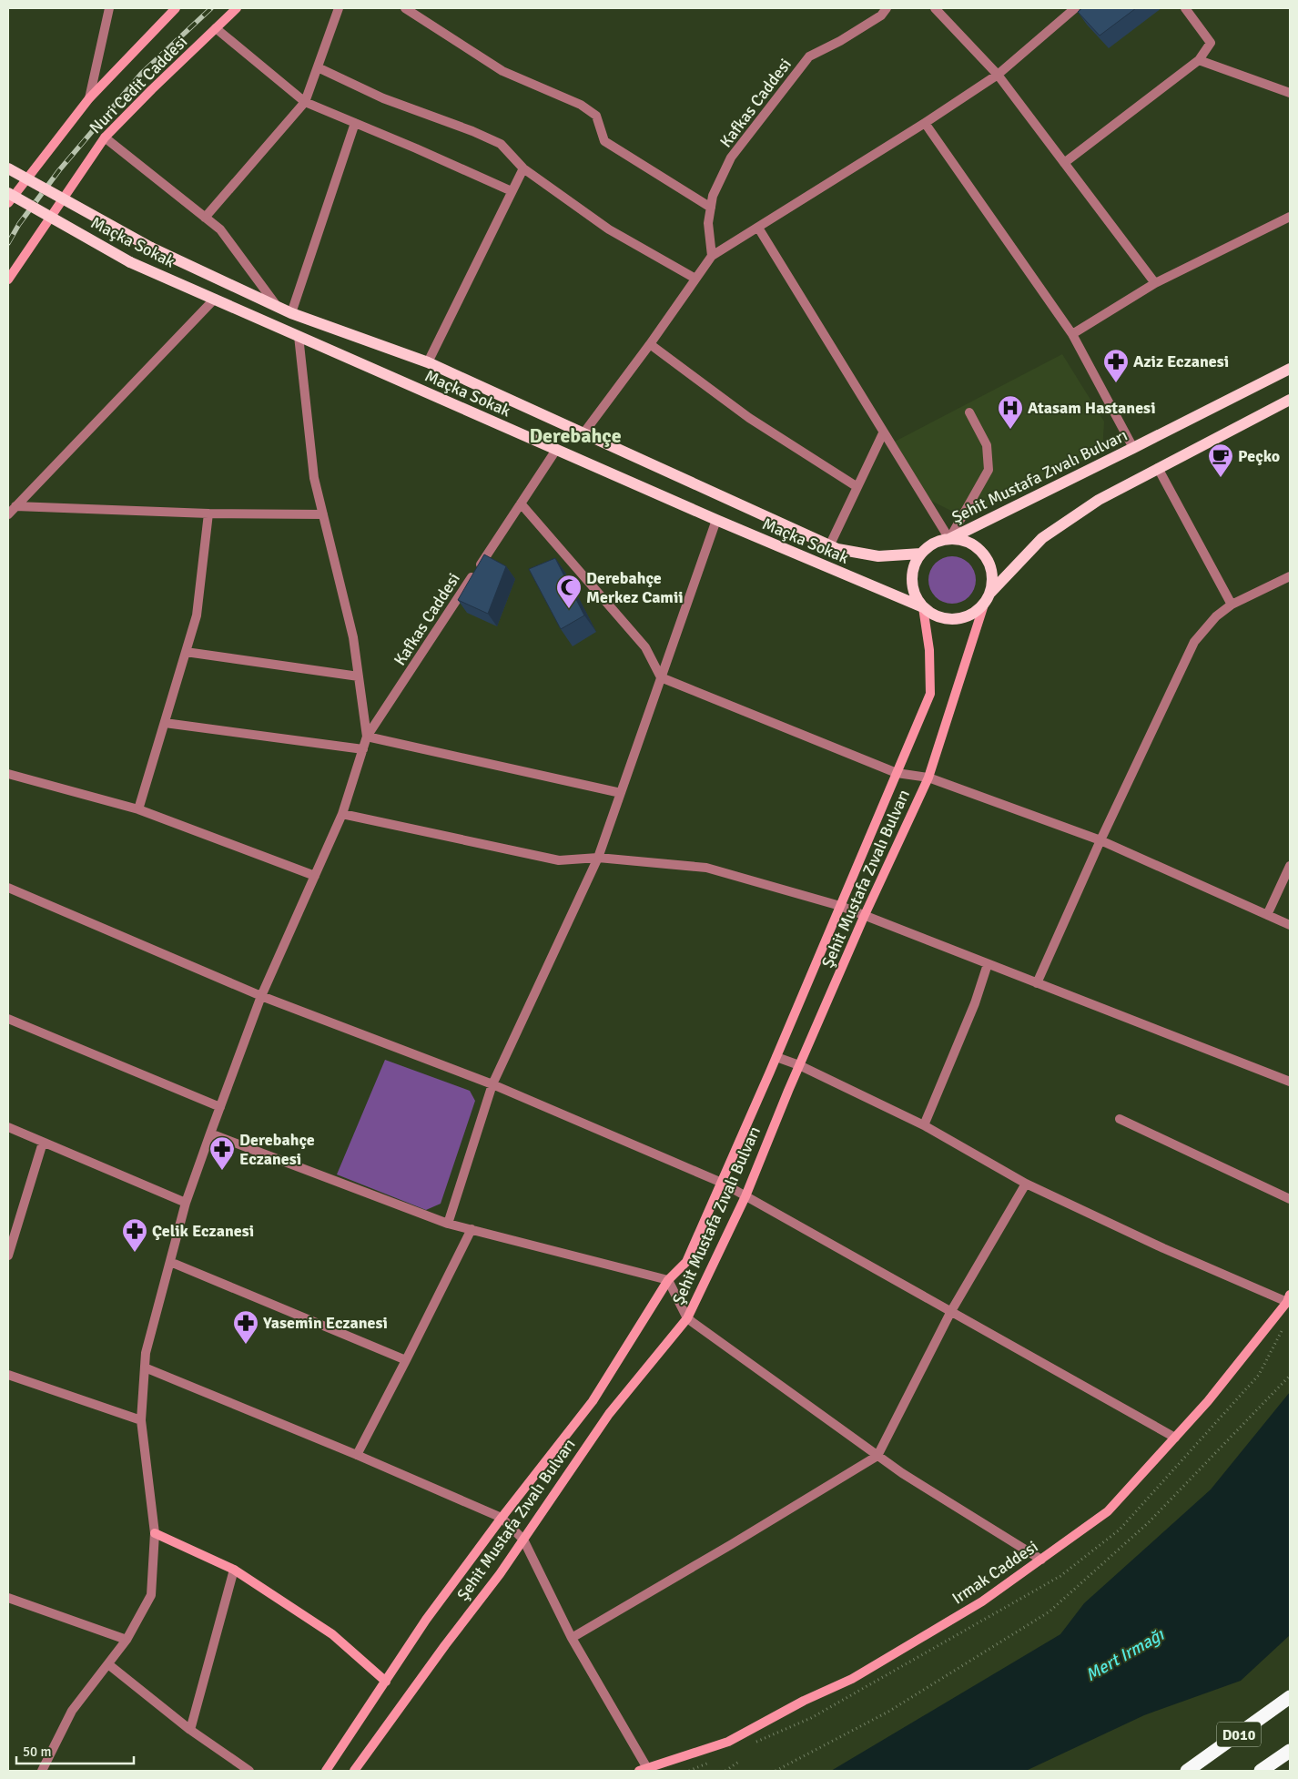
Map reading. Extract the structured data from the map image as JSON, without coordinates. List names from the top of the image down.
{
  "streets": {
    "highway": ["D010"],
    "main road": [
      "Nuri Cedit Caddesi",
      "Maçka Sokak",
      "Şehit Mustafa Zıvalı Bulvarı",
      "Irmak Caddesi"
    ],
    "street": ["Kafkas Caddesi"]
  },
  "crossings": [
    ["Kafkas Caddesi", "Maçka Sokak"],
    ["Maçka Sokak", "Şehit Mustafa Zıvalı Bulvarı"]
  ],
  "districts": ["Derebahçe"],
  "water": ["Mert Irmağı"],
  "places": {
    "pharmacy": [
      "Aziz Eczanesi",
      "Derebahçe Eczanesi",
      "Çelik Eczanesi",
      "Yasemin Eczanesi"
    ],
    "hospital": ["Atasam Hastanesi"],
    "cafe": ["Peçko"],
    "mosque": ["Derebahçe Merkez Camii"]
  },
  "scale_bar": "50 m"
}
